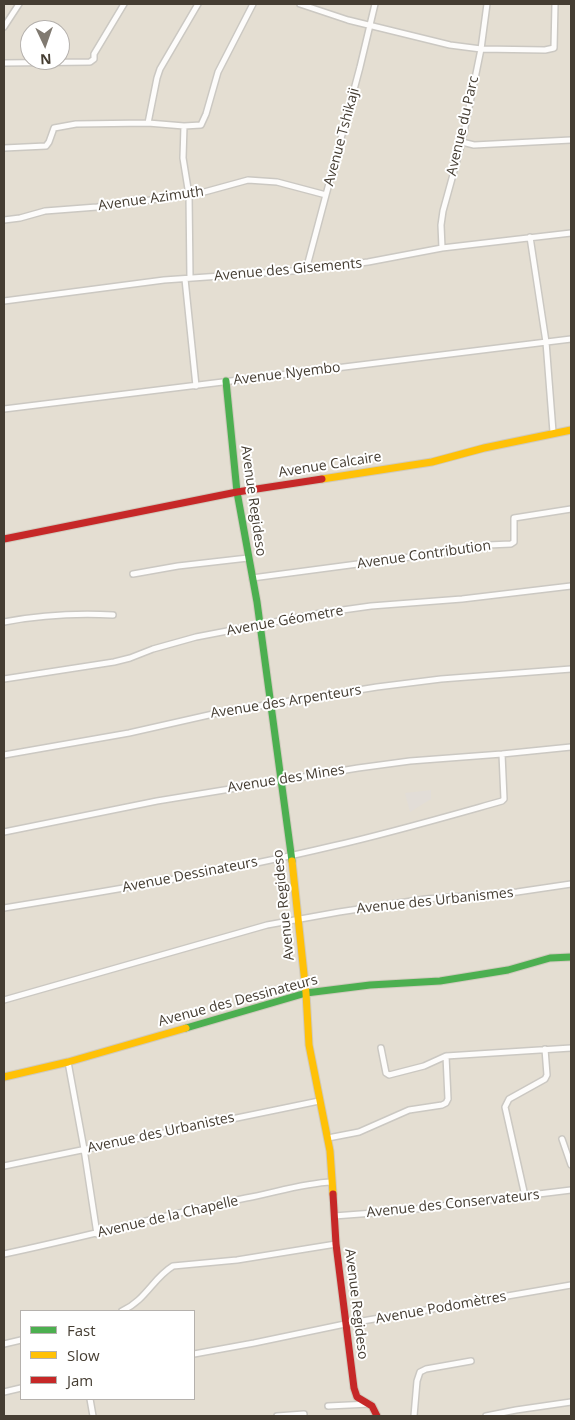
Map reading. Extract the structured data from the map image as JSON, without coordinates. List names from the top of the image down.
{
  "streets": {
    "street": [
      "Avenue du Parc",
      "Avenue Tshikaji",
      "Avenue Azimuth",
      "Avenue des Gisements",
      "Avenue Nyembo",
      "Avenue Calcaire",
      "Avenue Regideso",
      "Avenue Contribution",
      "Avenue Géometre",
      "Avenue des Arpenteurs",
      "Avenue des Mines",
      "Avenue Dessinateurs",
      "Avenue des Urbanismes",
      "Avenue des Dessinateurs",
      "Avenue des Urbanistes",
      "Avenue des Conservateurs",
      "Avenue de la Chapelle",
      "Avenue Podomètres"
    ]
  },
  "crossings": [
    ["Avenue du Parc", "Avenue des Gisements"],
    ["Avenue Tshikaji", "Avenue Azimuth"],
    ["Avenue Tshikaji", "Avenue des Gisements"],
    ["Avenue Nyembo", "Avenue Regideso"],
    ["Avenue Calcaire", "Avenue Regideso"],
    ["Avenue Regideso", "Avenue Contribution"],
    ["Avenue Regideso", "Avenue Géometre"],
    ["Avenue Regideso", "Avenue des Arpenteurs"],
    ["Avenue Regideso", "Avenue des Mines"],
    ["Avenue Regideso", "Avenue Dessinateurs"],
    ["Avenue Regideso", "Avenue des Urbanismes"],
    ["Avenue Regideso", "Avenue des Dessinateurs"],
    ["Avenue Regideso", "Avenue des Urbanistes"],
    ["Avenue Regideso", "Avenue des Conservateurs"],
    ["Avenue Regideso", "Avenue de la Chapelle"],
    ["Avenue Regideso", "Avenue Podomètres"],
    ["Avenue des Mines", "Avenue Dessinateurs"]
  ],
  "legend": ["Fast", "Slow", "Jam"],
  "north": "bottom"
}
